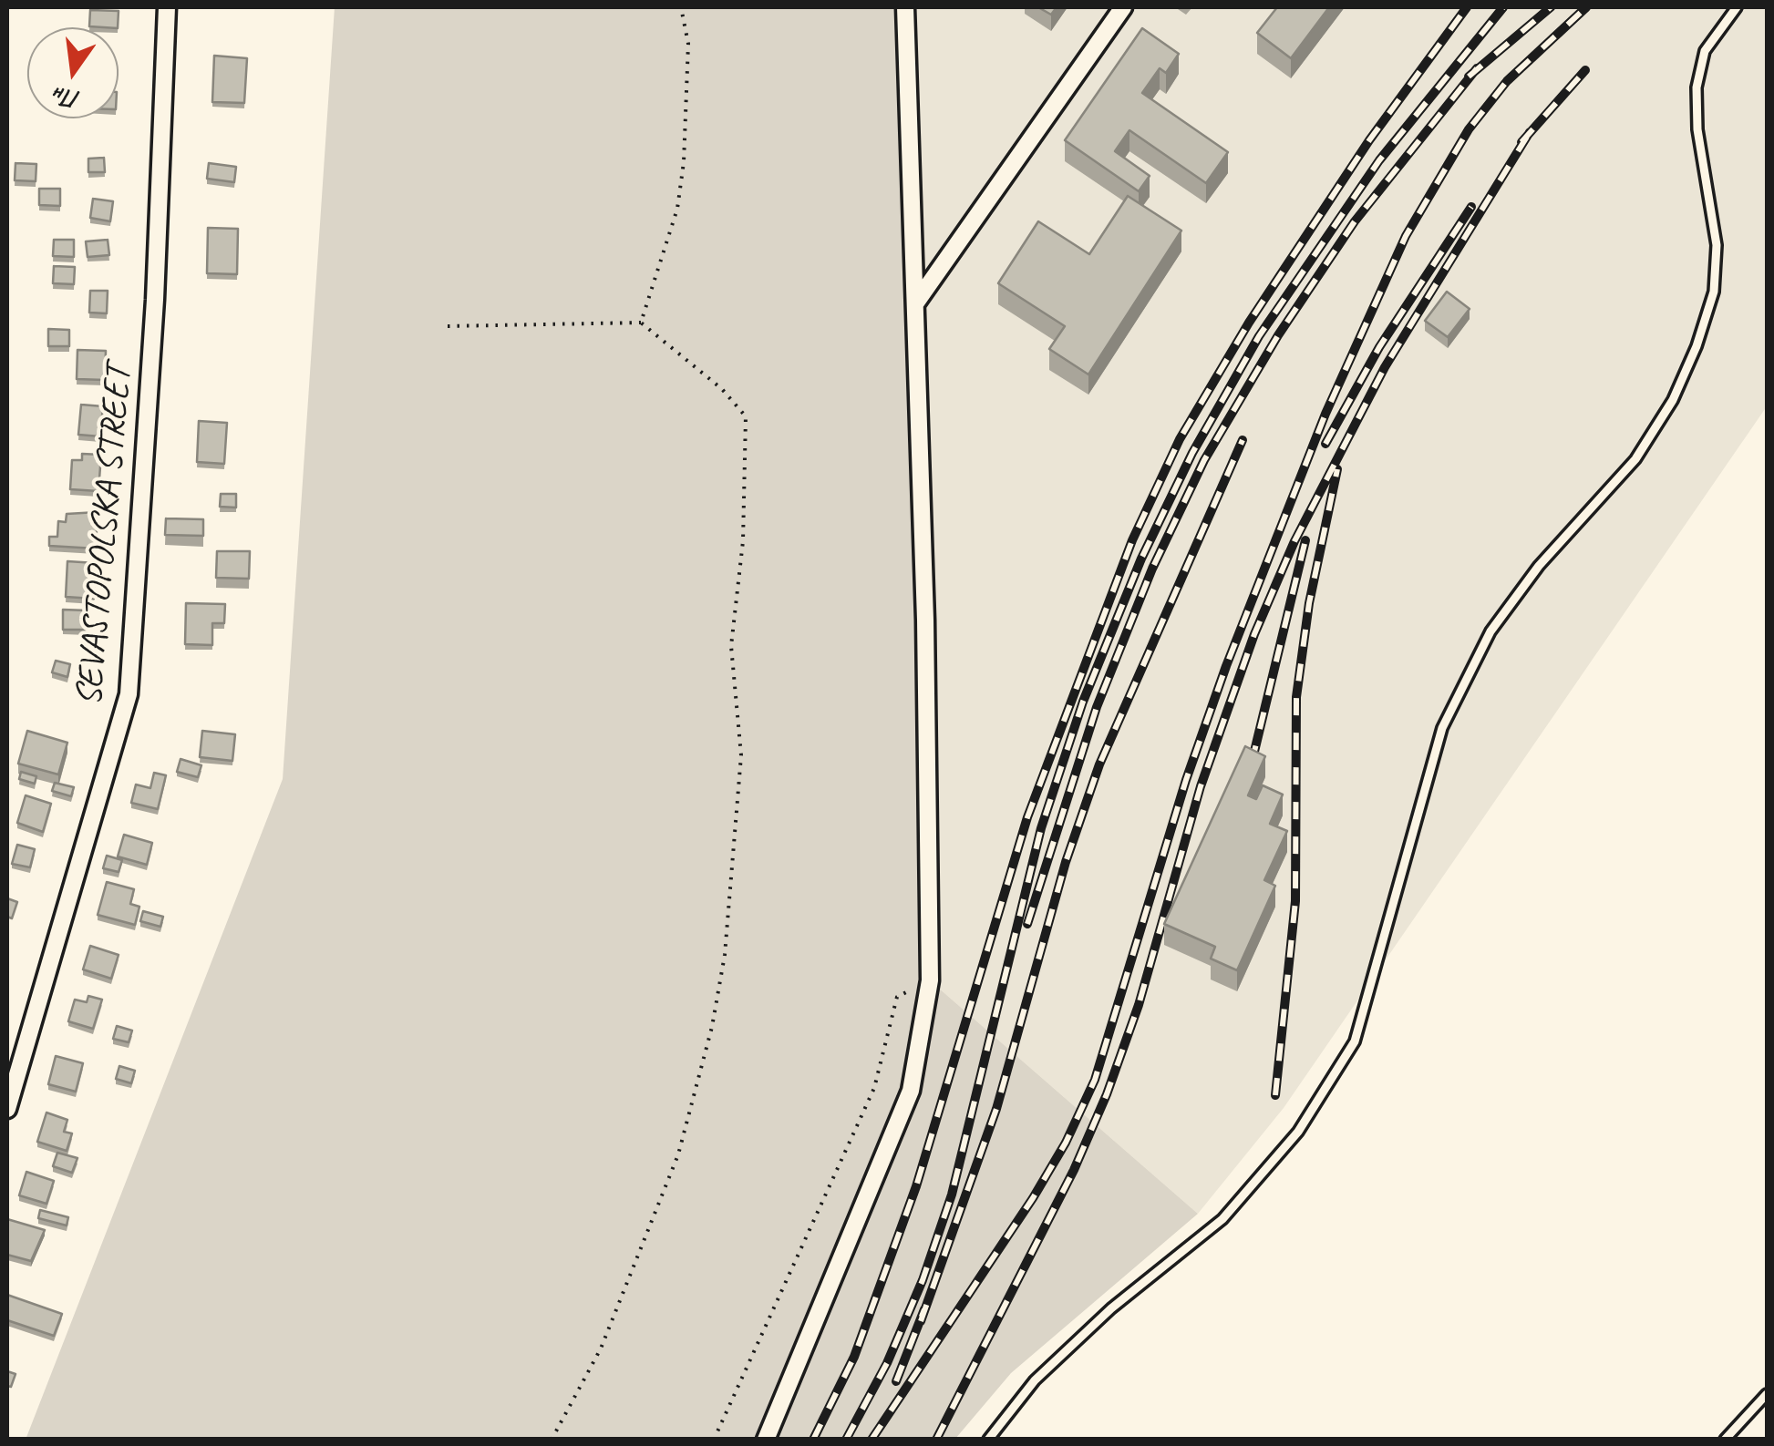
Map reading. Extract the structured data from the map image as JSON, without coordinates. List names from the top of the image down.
{
  "streets": {
    "street": ["SEVASTOPOLSKA STREET"]
  },
  "north": "bottom"
}
